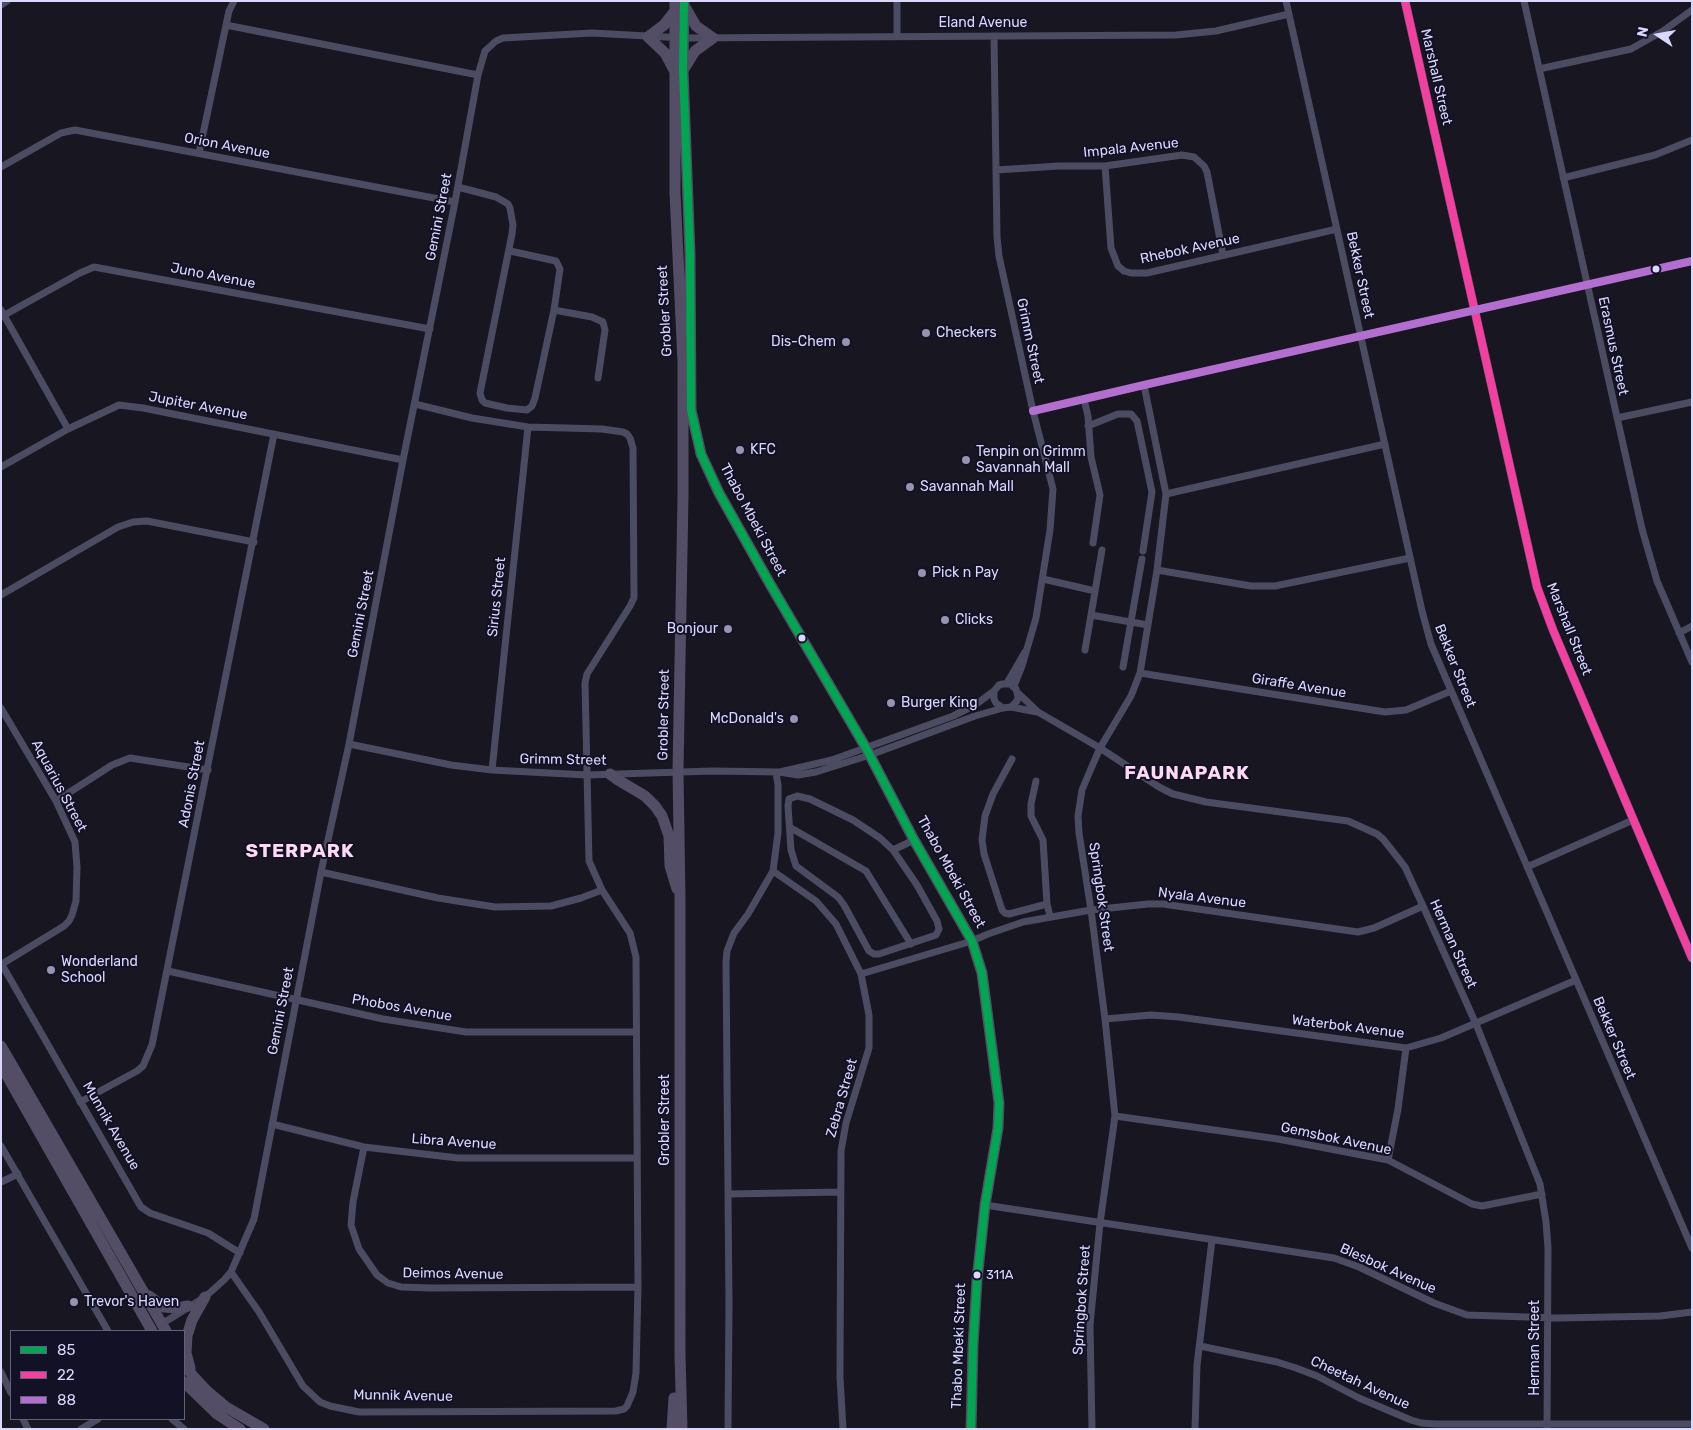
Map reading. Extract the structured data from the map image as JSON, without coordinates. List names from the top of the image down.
{
  "streets": {
    "main road": ["Grobler Street", "Thabo Mbeki Street"],
    "street": [
      "Eland Avenue",
      "Marshall Street",
      "Orion Avenue",
      "Impala Avenue",
      "Gemini Street",
      "Rhebok Avenue",
      "Bekker Street",
      "Juno Avenue",
      "Grimm Street",
      "Erasmus Street",
      "Jupiter Avenue",
      "Sirius Street",
      "Giraffe Avenue",
      "Adonis Street",
      "Aquarius Street",
      "Springbok Street",
      "Nyala Avenue",
      "Herman Street",
      "Phobos Avenue",
      "Waterbok Avenue",
      "Zebra Street",
      "Munnik Avenue",
      "Gemsbok Avenue",
      "Libra Avenue",
      "Blesbok Avenue",
      "Deimos Avenue",
      "Cheetah Avenue"
    ]
  },
  "crossings": [
    ["Eland Avenue", "Gemini Street"],
    ["Eland Avenue", "Bekker Street"],
    ["Eland Avenue", "Grobler Street"],
    ["Eland Avenue", "Grimm Street"],
    ["Orion Avenue", "Gemini Street"],
    ["Impala Avenue", "Rhebok Avenue"],
    ["Impala Avenue", "Grimm Street"],
    ["Gemini Street", "Juno Avenue"],
    ["Gemini Street", "Grobler Street"],
    ["Gemini Street", "Grimm Street"],
    ["Gemini Street", "Jupiter Avenue"],
    ["Gemini Street", "Phobos Avenue"],
    ["Gemini Street", "Munnik Avenue"],
    ["Gemini Street", "Libra Avenue"],
    ["Rhebok Avenue", "Bekker Street"],
    ["Bekker Street", "Giraffe Avenue"],
    ["Bekker Street", "Waterbok Avenue"],
    ["Grobler Street", "Grimm Street"],
    ["Grobler Street", "Thabo Mbeki Street"],
    ["Grobler Street", "Sirius Street"],
    ["Grobler Street", "Phobos Avenue"],
    ["Grobler Street", "Munnik Avenue"],
    ["Grobler Street", "Libra Avenue"],
    ["Grobler Street", "Deimos Avenue"],
    ["Grimm Street", "Thabo Mbeki Street"],
    ["Grimm Street", "Sirius Street"],
    ["Grimm Street", "Herman Street"],
    ["Jupiter Avenue", "Adonis Street"],
    ["Thabo Mbeki Street", "Nyala Avenue"],
    ["Thabo Mbeki Street", "Blesbok Avenue"],
    ["Giraffe Avenue", "Springbok Street"],
    ["Adonis Street", "Phobos Avenue"],
    ["Adonis Street", "Munnik Avenue"],
    ["Aquarius Street", "Munnik Avenue"],
    ["Springbok Street", "Nyala Avenue"],
    ["Springbok Street", "Herman Street"],
    ["Springbok Street", "Waterbok Avenue"],
    ["Springbok Street", "Gemsbok Avenue"],
    ["Springbok Street", "Blesbok Avenue"],
    ["Nyala Avenue", "Herman Street"],
    ["Nyala Avenue", "Zebra Street"],
    ["Herman Street", "Waterbok Avenue"],
    ["Herman Street", "Gemsbok Avenue"],
    ["Herman Street", "Blesbok Avenue"],
    ["Herman Street", "Cheetah Avenue"],
    ["Libra Avenue", "Deimos Avenue"]
  ],
  "districts": ["FAUNAPARK", "STERPARK"],
  "places": [
    "Checkers",
    "Dis-Chem",
    "KFC",
    "Tenpin on Grimm Savannah Mall",
    "Savannah Mall",
    "Pick n Pay",
    "Clicks",
    "Bonjour",
    "Burger King",
    "McDonald's",
    "Wonderland School",
    "311A",
    "Trevor's Haven"
  ],
  "lines": ["transit line 85", "transit line 22", "transit line 88"],
  "legend": ["85", "22", "88"],
  "north": "left"
}
